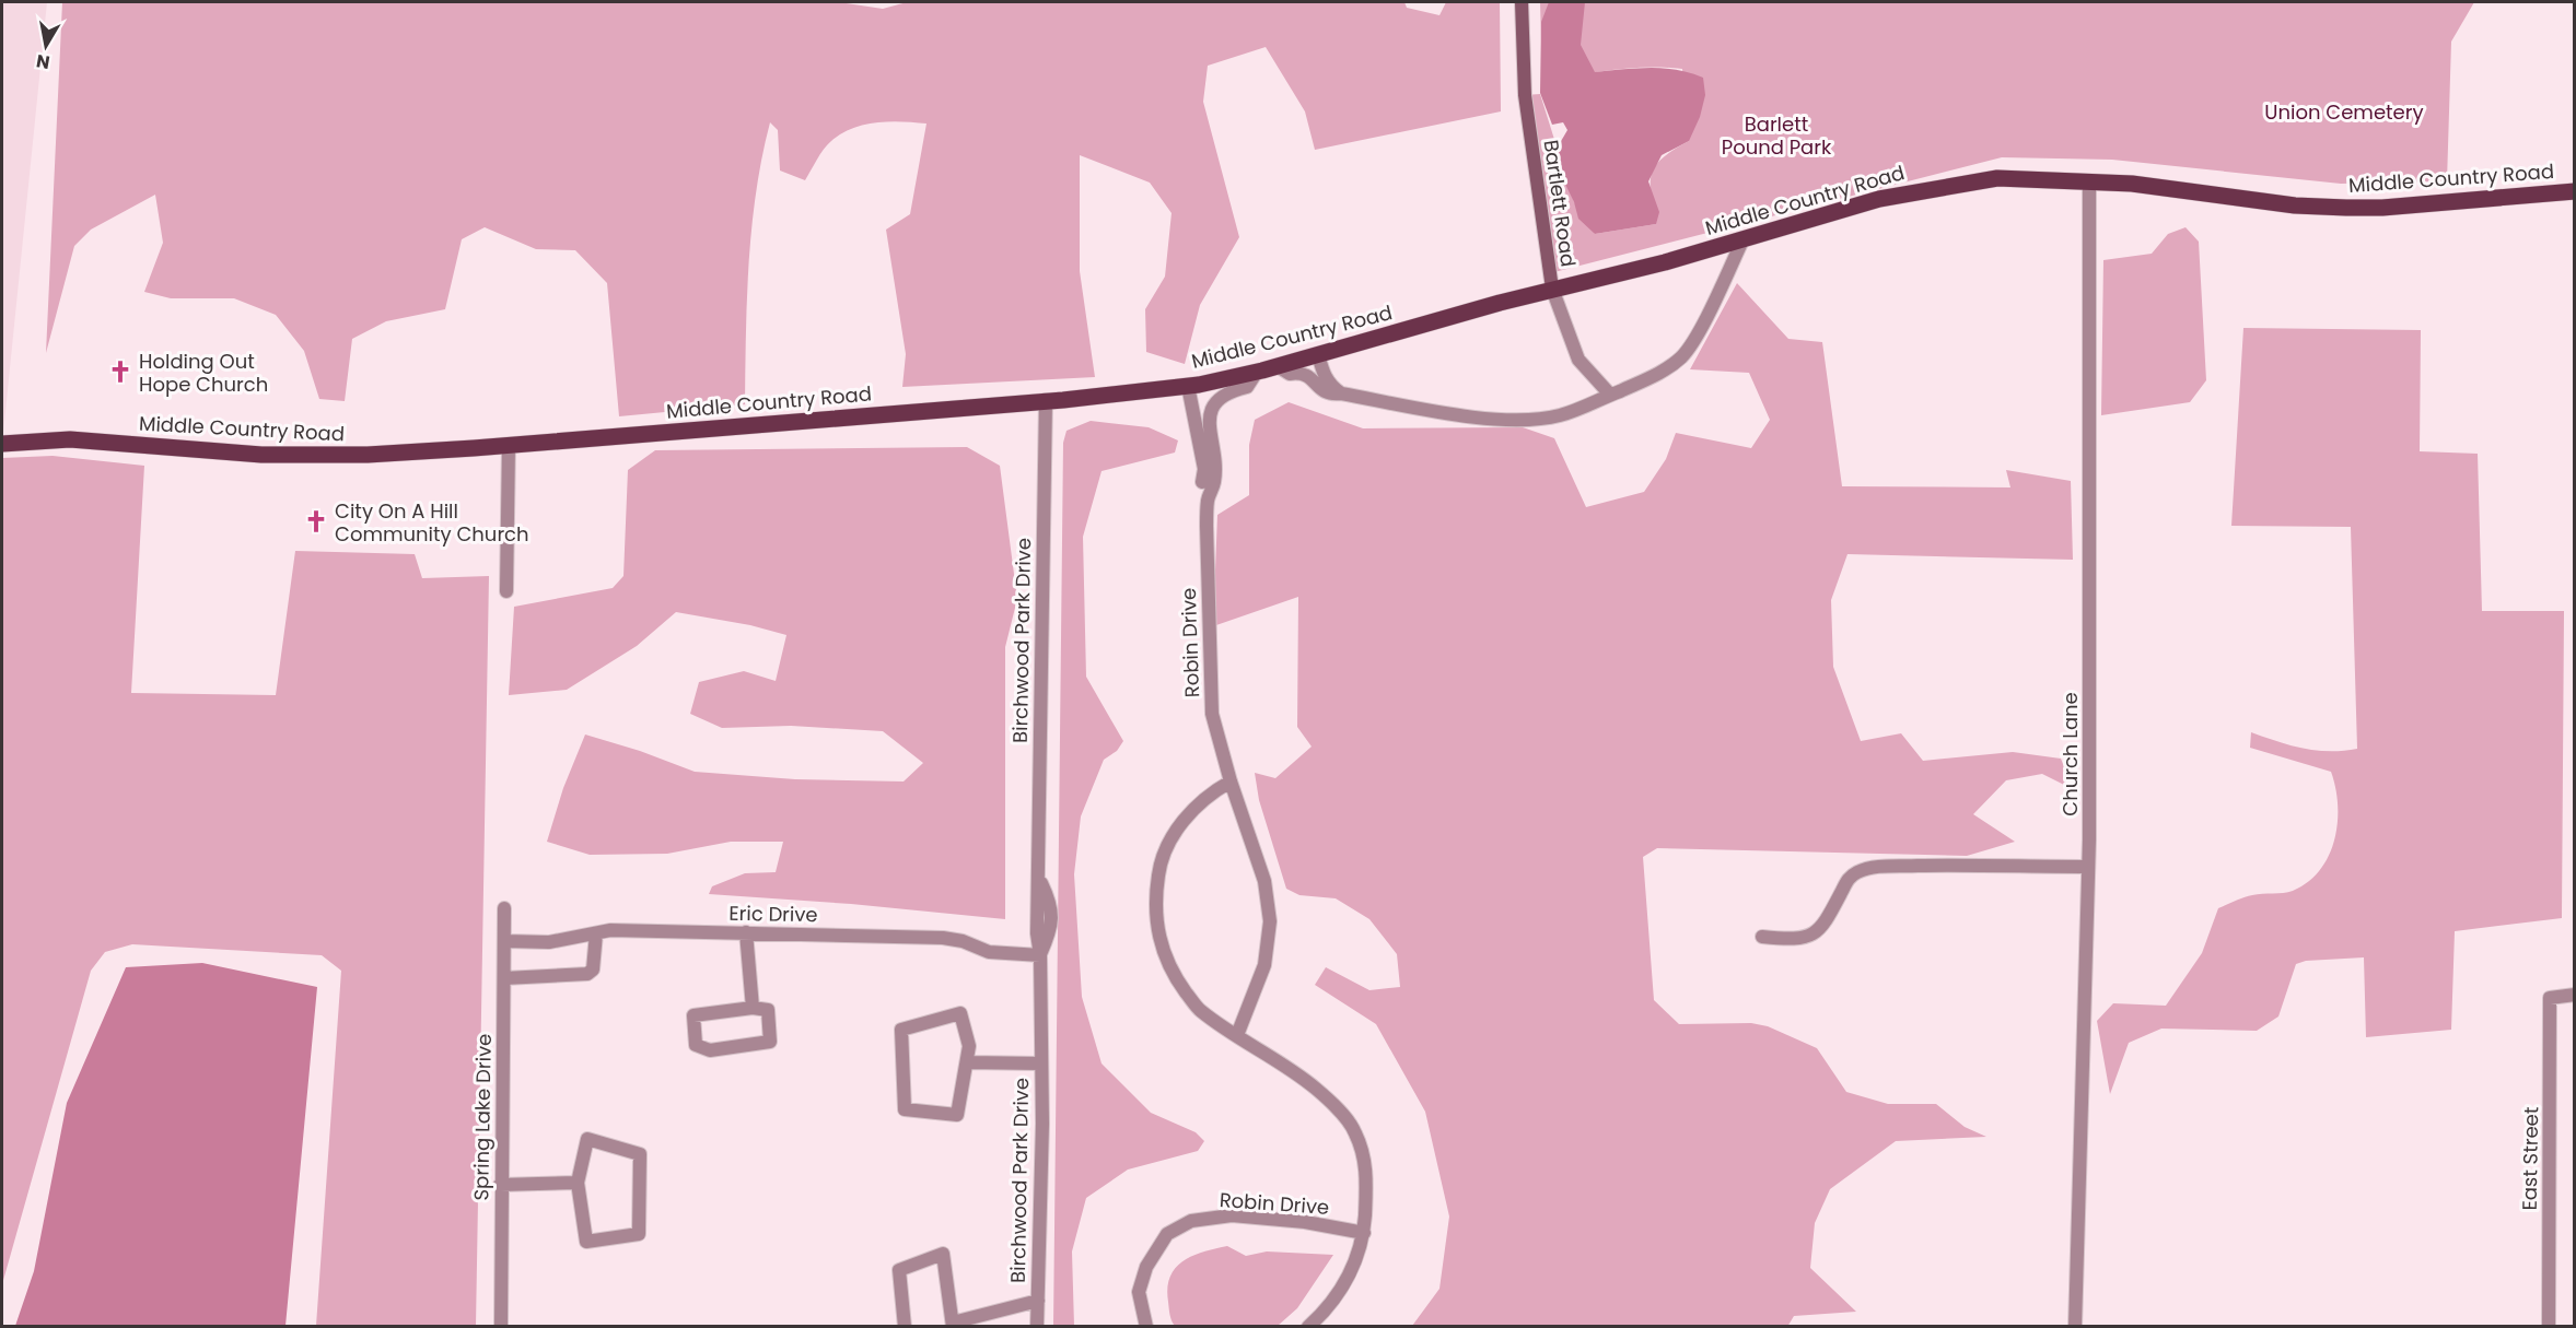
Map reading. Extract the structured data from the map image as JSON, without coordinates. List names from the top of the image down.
{
  "streets": {
    "main road": ["Middle Country Road"],
    "street": [
      "Bartlett Road",
      "Birchwood Park Drive",
      "Robin Drive",
      "Church Lane",
      "Eric Drive",
      "Spring Lake Drive",
      "East Street"
    ]
  },
  "crossings": [
    ["Middle Country Road", "Bartlett Road"],
    ["Middle Country Road", "Birchwood Park Drive"],
    ["Middle Country Road", "Robin Drive"],
    ["Middle Country Road", "Church Lane"],
    ["Birchwood Park Drive", "Eric Drive"],
    ["Eric Drive", "Spring Lake Drive"]
  ],
  "parks": ["Union Cemetery", "Barlett Pound Park"],
  "places": {
    "church": ["Holding Out Hope Church", "City On A Hill Community Church"]
  },
  "north": "bottom"
}
